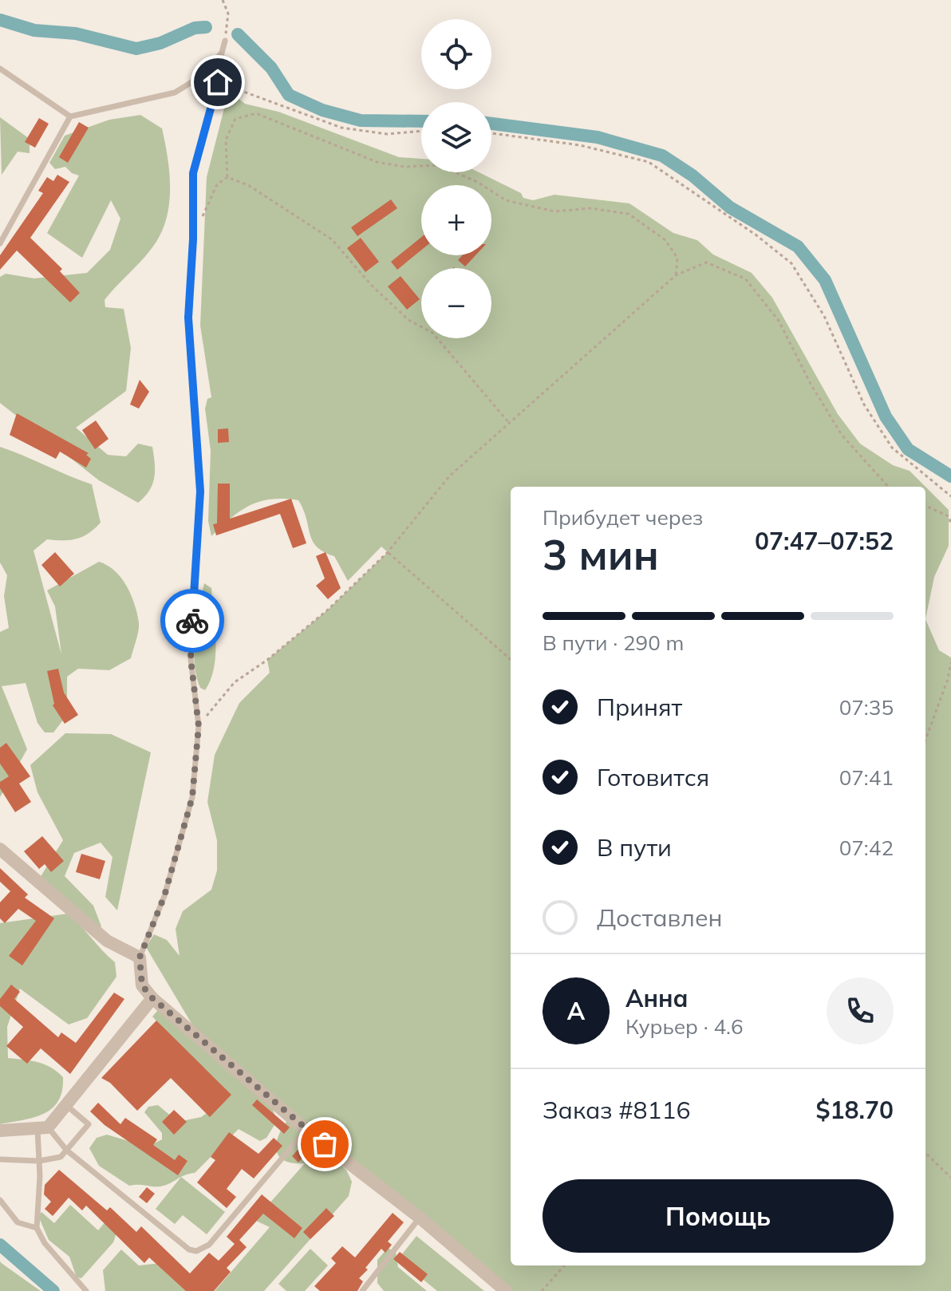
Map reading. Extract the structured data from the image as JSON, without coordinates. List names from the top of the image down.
{
  "page": {
    "map_buttons": ["+", "−"],
    "heading": ["3 мин", "Прибудет через", "07:47–07:52"],
    "panel": [
      "Анна",
      "Курьер · 4.6",
      "Заказ #8116",
      "$18.70"
    ],
    "bar": "В пути · 290 m",
    "list": [
      ["Принят", "07:35"],
      ["Готовится", "07:41"],
      ["В пути", "07:42"],
      "Доставлен"
    ],
    "round": "А",
    "buttons": "Помощь"
  }
}
